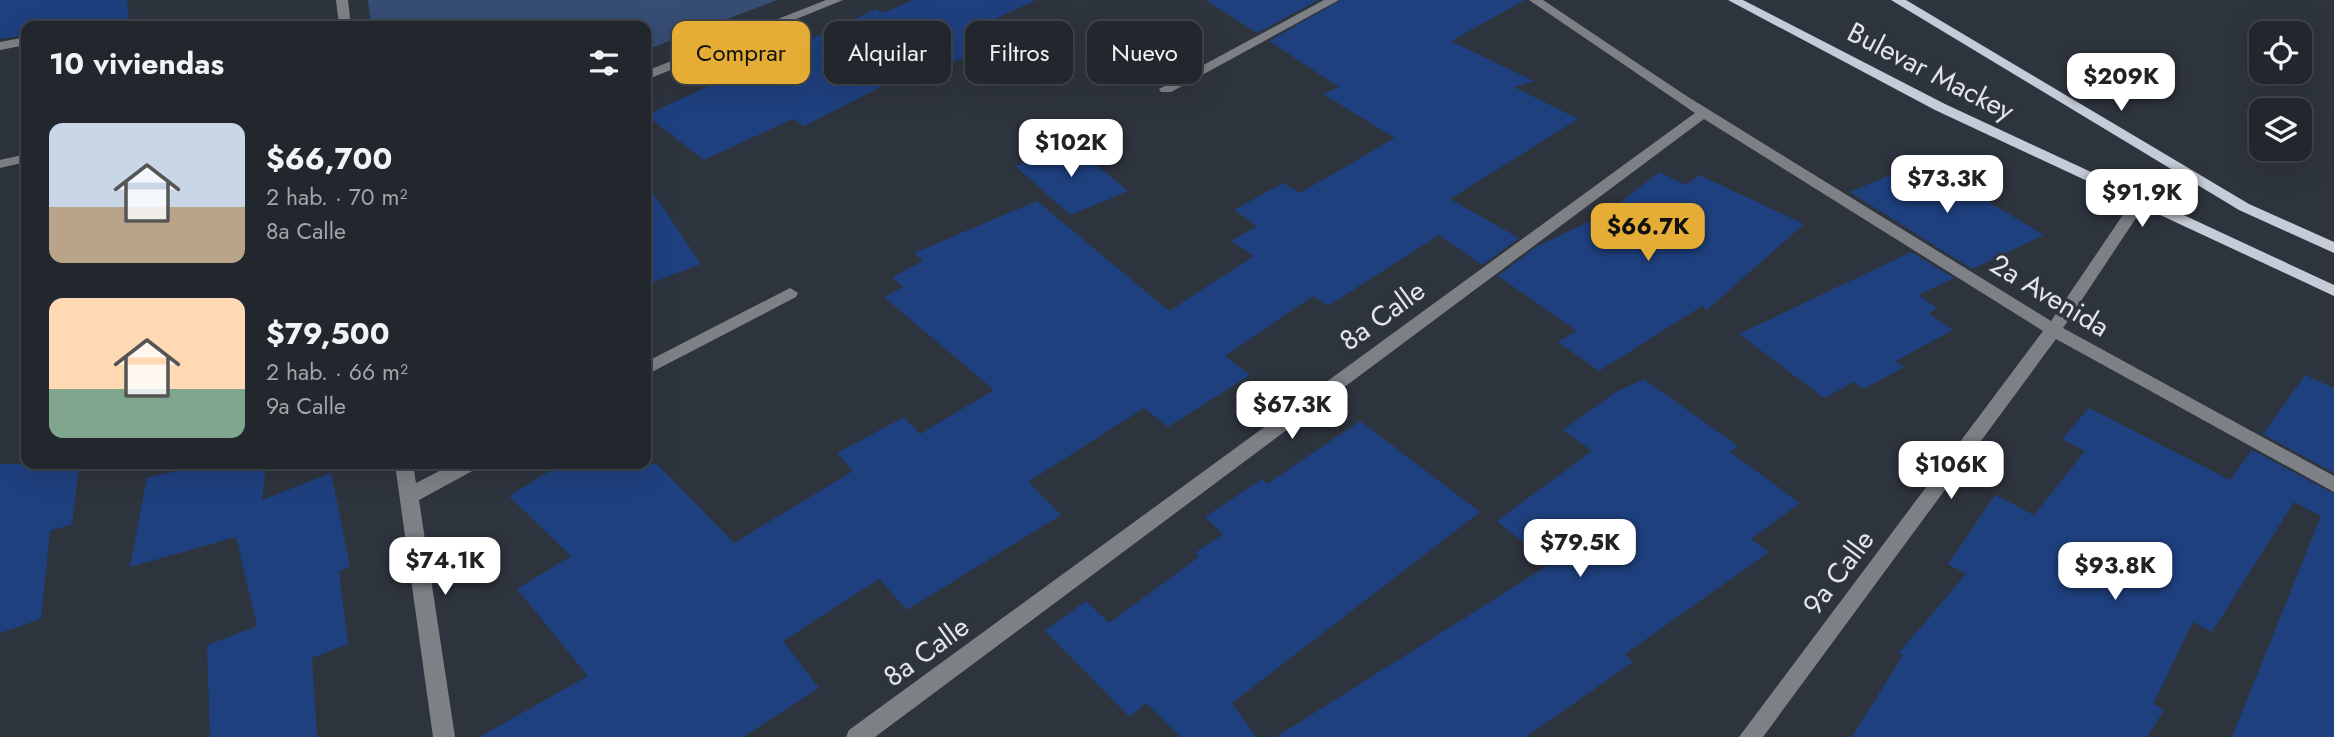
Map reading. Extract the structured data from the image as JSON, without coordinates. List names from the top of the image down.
{
  "streets": {
    "main road": ["Bulevar Mackey"],
    "street": ["2a Avenida", "8a Calle", "9a Calle"]
  },
  "crossings": [
    ["Bulevar Mackey", "9a Calle"],
    ["2a Avenida", "8a Calle"],
    ["2a Avenida", "9a Calle"]
  ],
  "page": {
    "chip": [
      "Comprar",
      "Alquilar",
      "Filtros",
      "Nuevo"
    ],
    "heading": "10 viviendas",
    "price": [
      "$209K",
      "$102K",
      "$73.3K",
      "$91.9K",
      "$66.7K",
      "$67.3K",
      "$106K",
      "$79.5K",
      "$74.1K",
      "$93.8K"
    ],
    "list": [
      {
        "name": "$66,700",
        "note": "2 hab. · 70 m² · 8a Calle"
      },
      {
        "name": "$79,500",
        "note": "2 hab. · 66 m² · 9a Calle"
      }
    ]
  }
}
